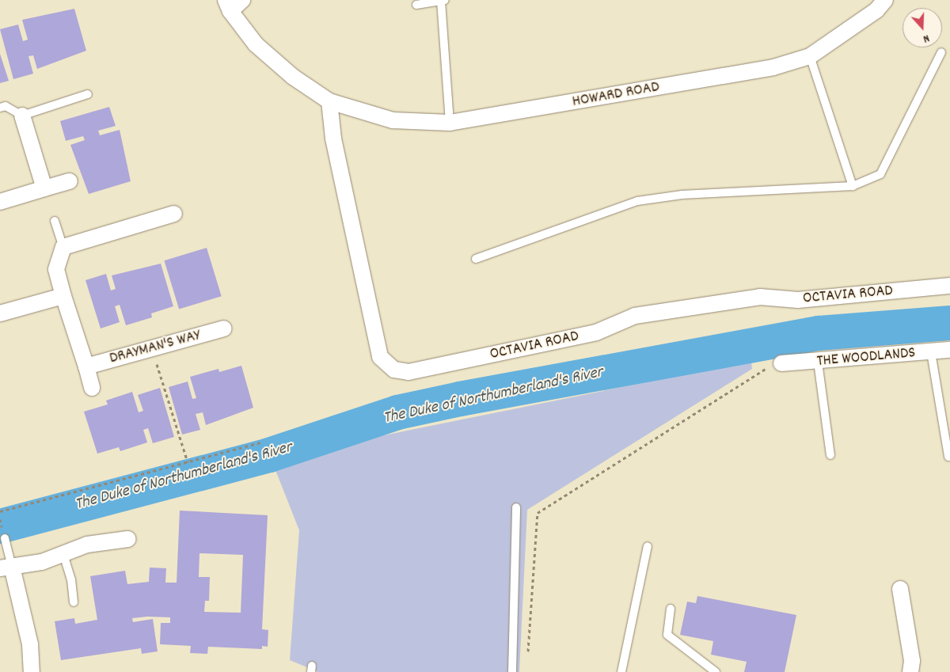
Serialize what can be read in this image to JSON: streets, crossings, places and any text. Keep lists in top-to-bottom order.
{
  "streets": {
    "street": [
      "HOWARD ROAD",
      "OCTAVIA ROAD",
      "DRAYMAN'S WAY",
      "THE WOODLANDS"
    ]
  },
  "crossings": [
    ["HOWARD ROAD", "OCTAVIA ROAD"]
  ],
  "water": ["The Duke of Northumberland's River"],
  "north": "bottom"
}
